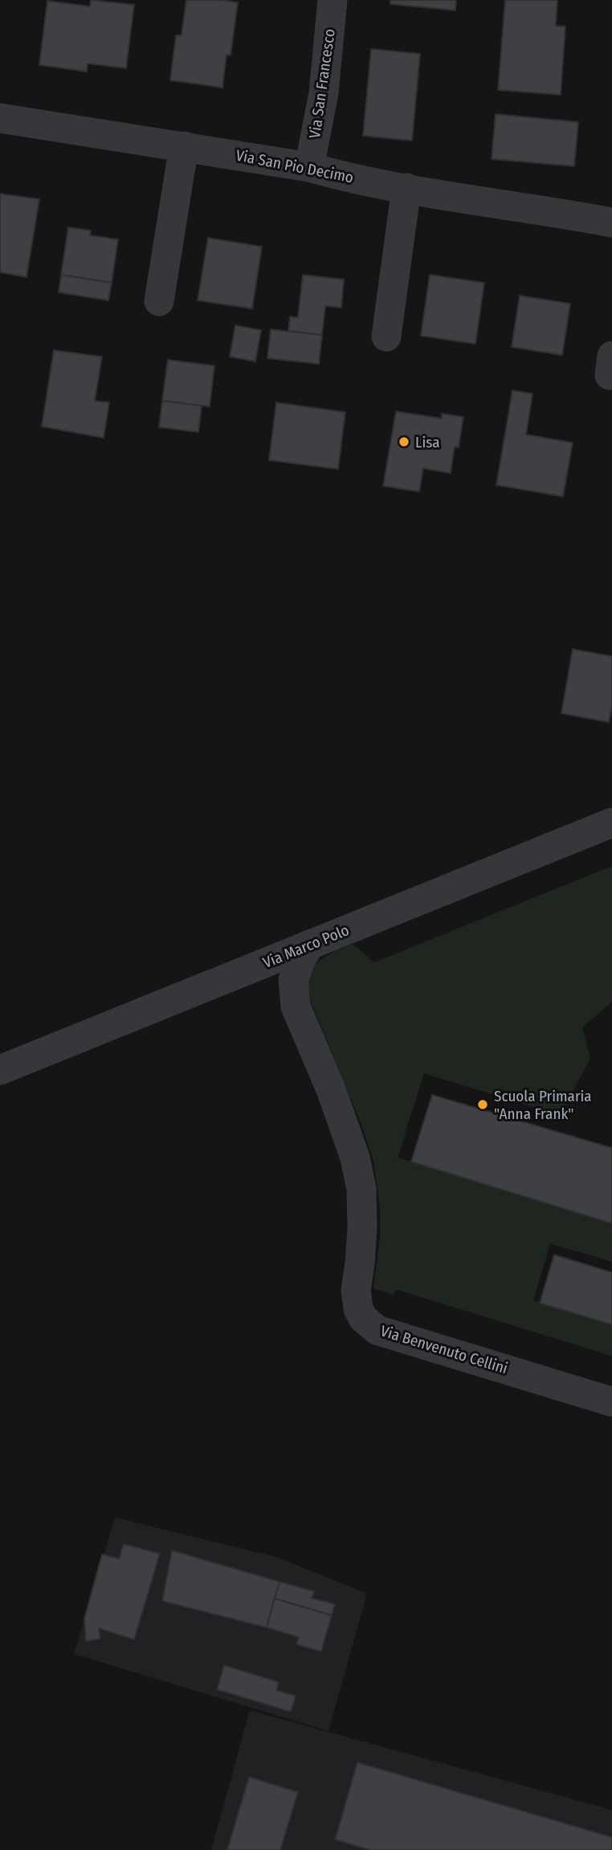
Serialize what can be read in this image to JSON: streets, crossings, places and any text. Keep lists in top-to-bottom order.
{
  "streets": {
    "street": [
      "Via San Francesco",
      "Via San Pio Decimo",
      "Via Marco Polo",
      "Via Benvenuto Cellini"
    ]
  },
  "crossings": [
    ["Via San Francesco", "Via San Pio Decimo"],
    ["Via Marco Polo", "Via Benvenuto Cellini"]
  ],
  "places": ["Lisa", "Scuola Primaria \"Anna Frank\""]
}
